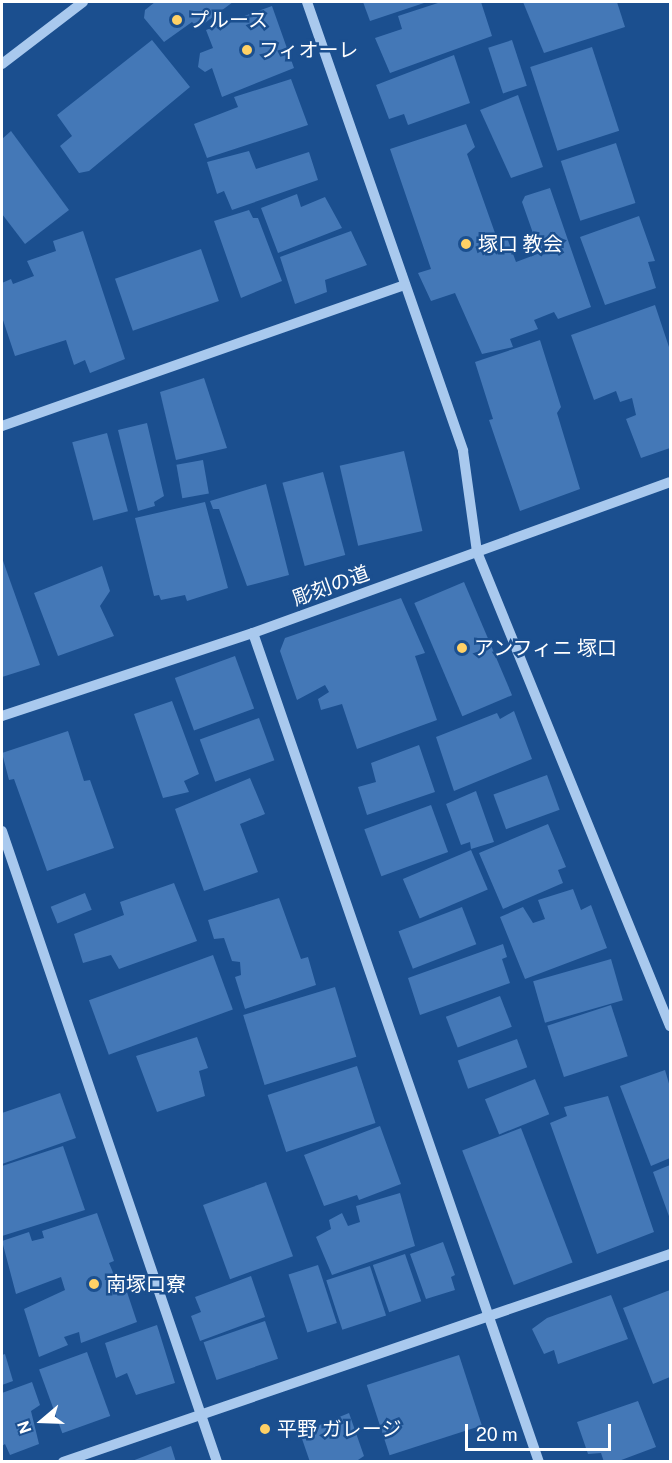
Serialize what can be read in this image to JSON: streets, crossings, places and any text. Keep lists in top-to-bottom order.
{
  "streets": {
    "street": ["彫刻の道"]
  },
  "places": [
    "プルース",
    "フィオーレ",
    "塚口 教会",
    "アンフィニ 塚口",
    "南塚口寮",
    "平野 ガレージ"
  ],
  "scale_bar": "20 m",
  "north": "left"
}
